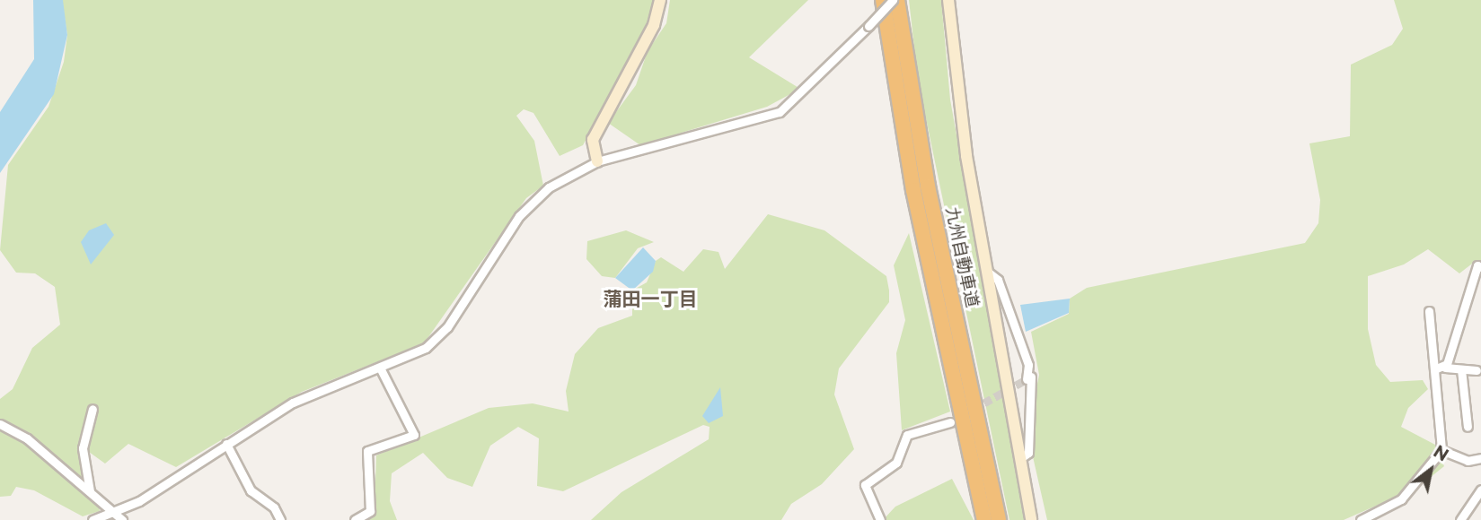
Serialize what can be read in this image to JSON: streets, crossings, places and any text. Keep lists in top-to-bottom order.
{
  "streets": {
    "highway": ["九州自動車道"]
  },
  "districts": ["蒲田一丁目"],
  "north": "top right"
}
